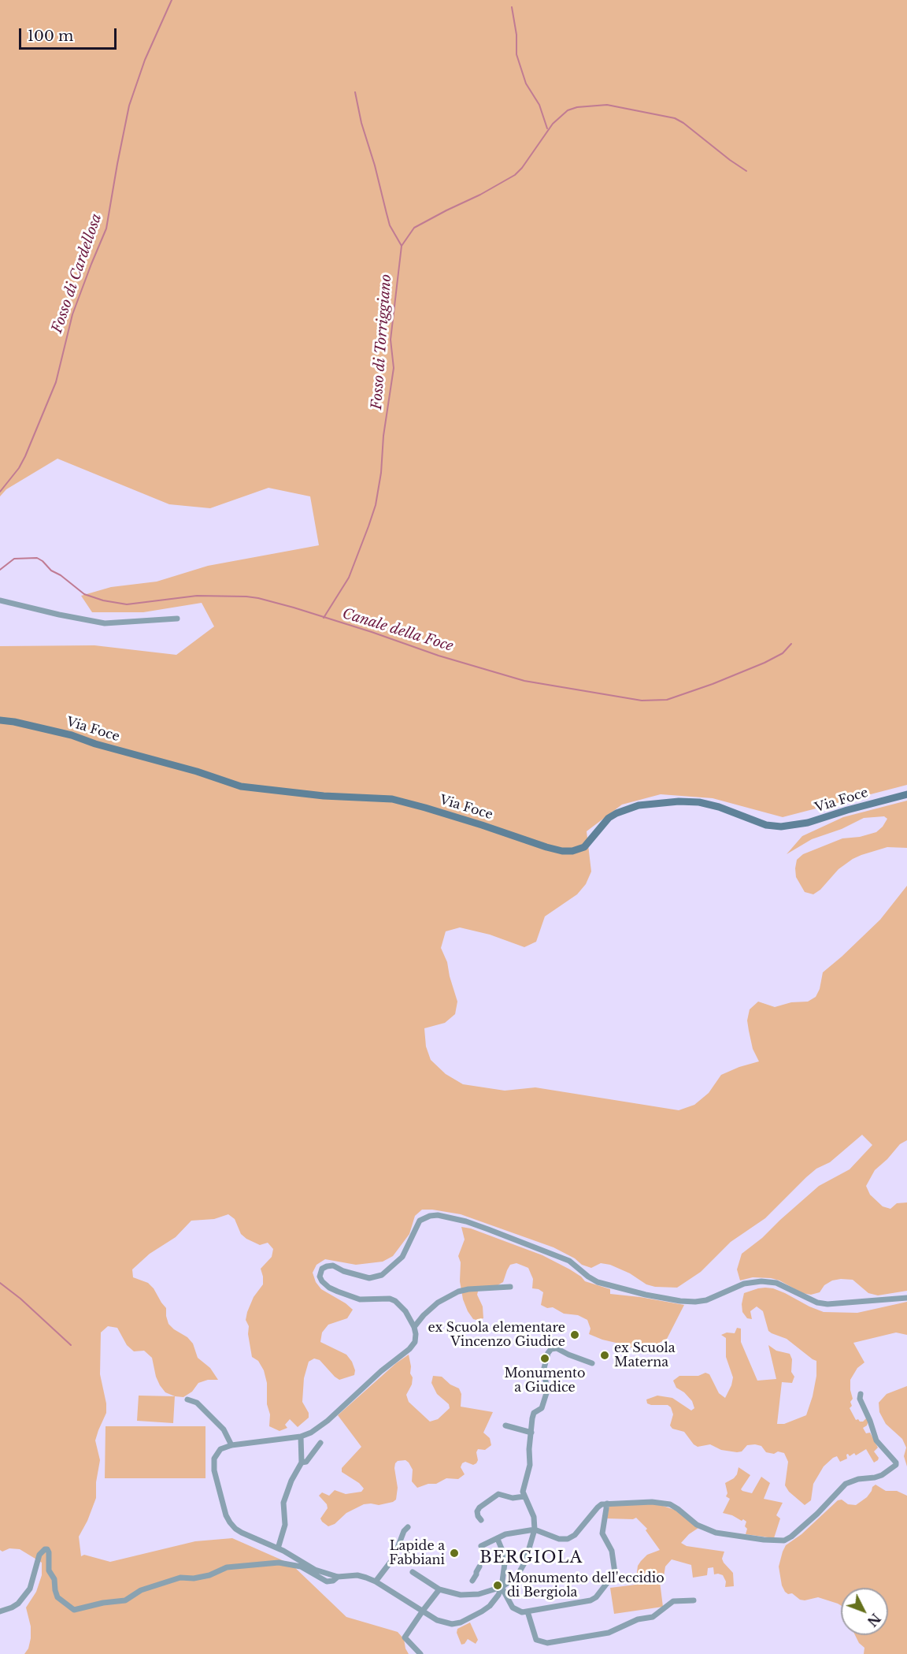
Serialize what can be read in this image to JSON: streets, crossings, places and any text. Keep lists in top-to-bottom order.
{
  "streets": {
    "main road": ["Via Foce"]
  },
  "districts": ["BERGIOLA"],
  "water": ["Fosso di Cardellosa", "Fosso di Torriggiano", "Canale della Foce"],
  "places": [
    "ex Scuola elementare Vincenzo Giudice",
    "ex Scuola Materna",
    "Monumento a Giudice",
    "Lapide a Fabbiani",
    "Monumento dell'eccidio di Bergiola"
  ],
  "scale_bar": "100 m",
  "north": "bottom right"
}
